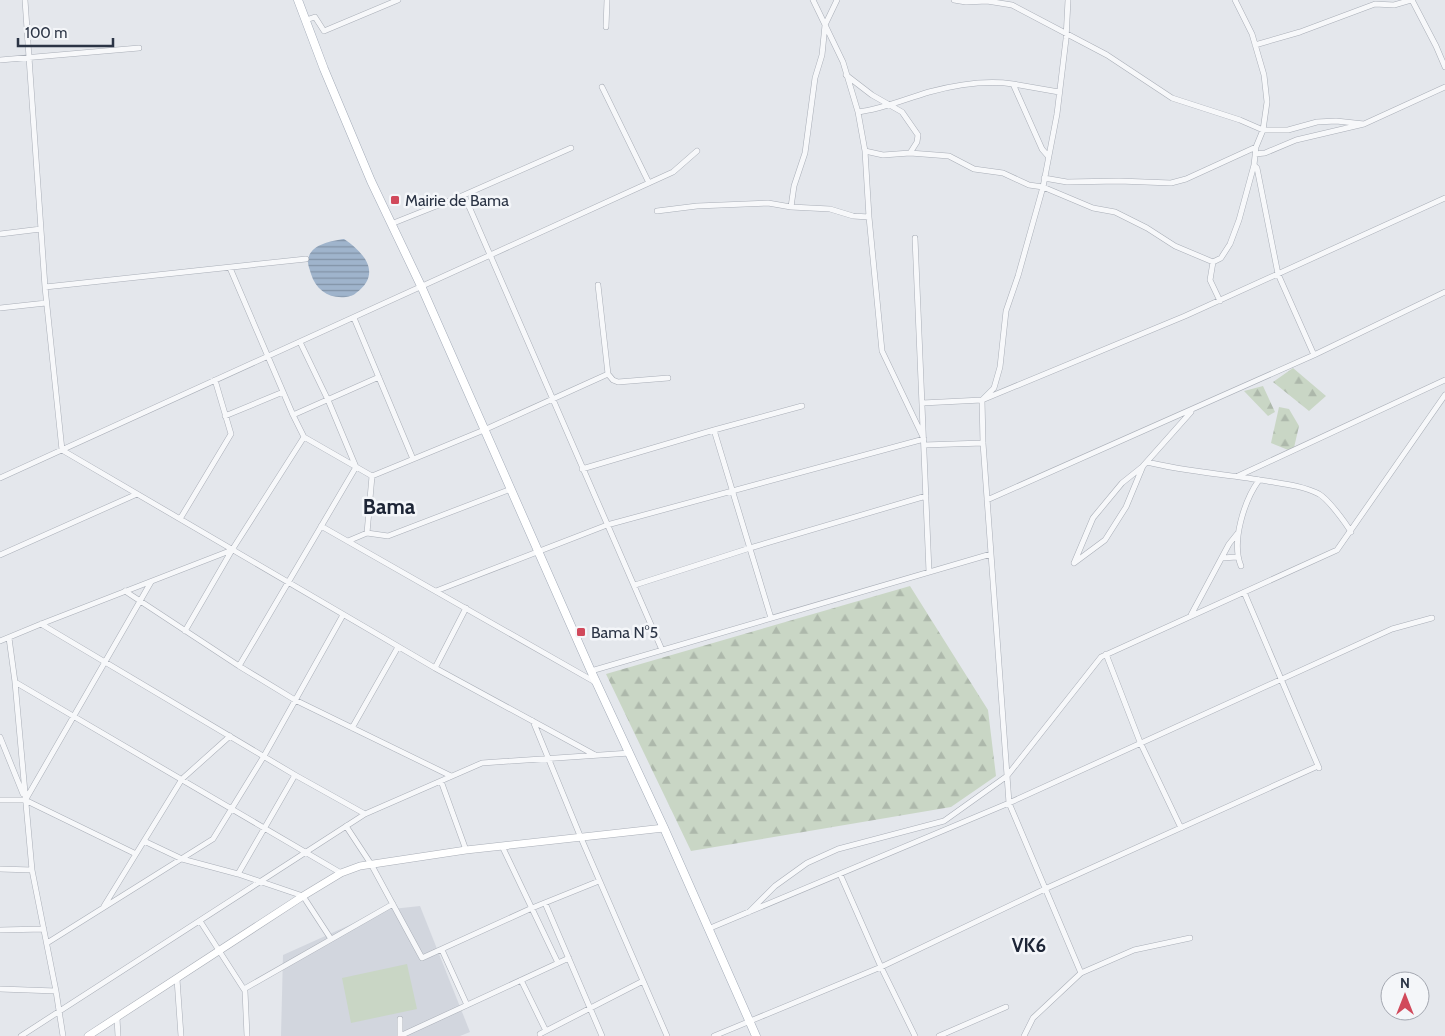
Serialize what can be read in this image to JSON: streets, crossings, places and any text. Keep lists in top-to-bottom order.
{
  "districts": ["Bama", "VK6"],
  "places": {
    "transit": ["Mairie de Bama", "Bama N°5"]
  },
  "scale_bar": "100 m",
  "north": "top"
}
